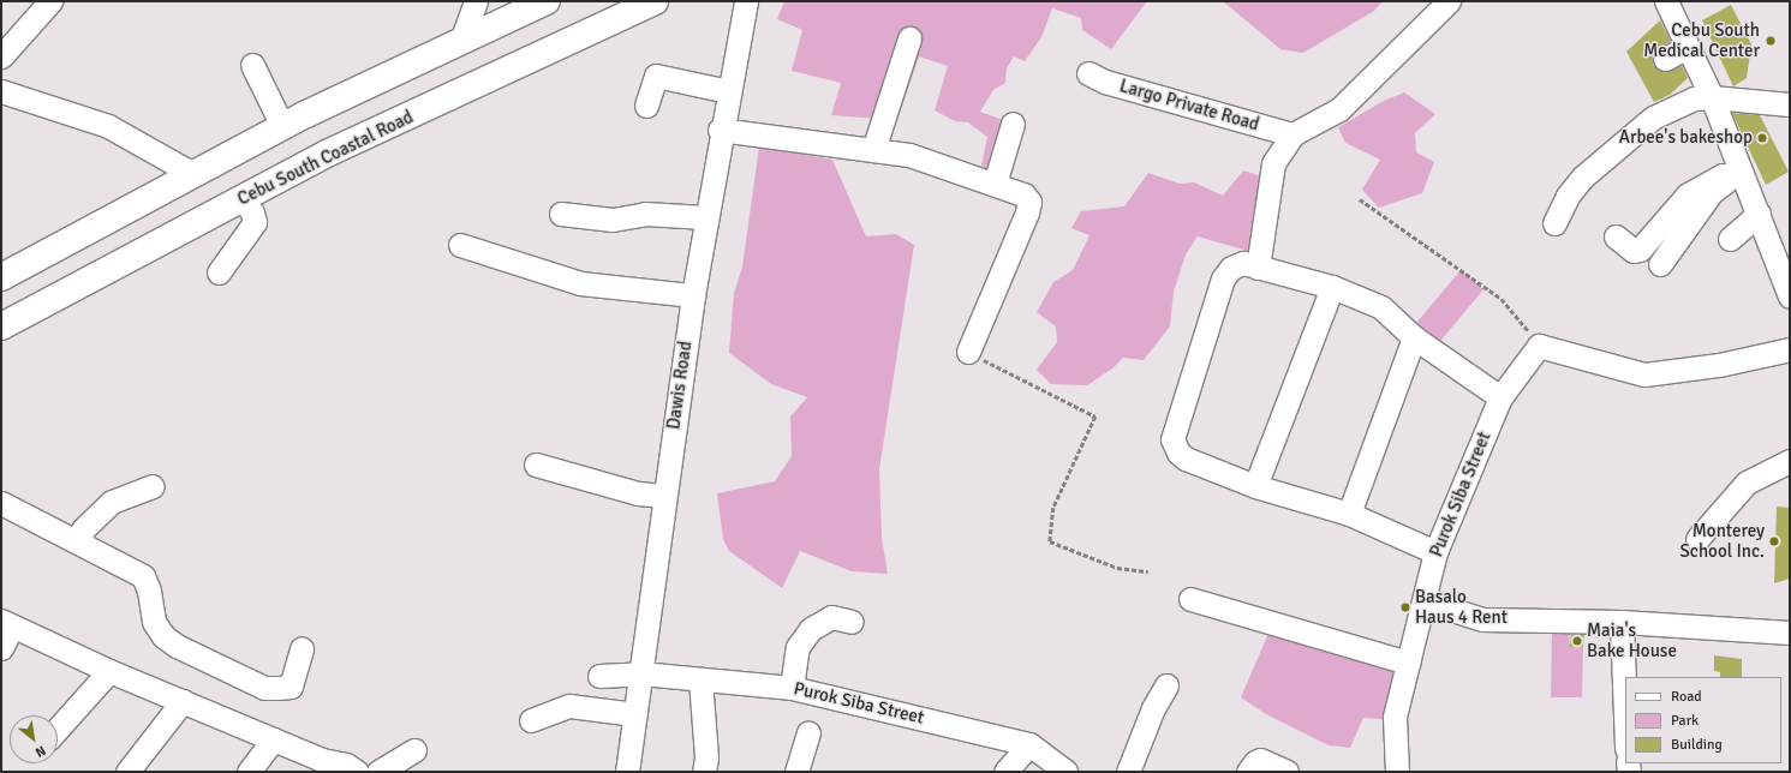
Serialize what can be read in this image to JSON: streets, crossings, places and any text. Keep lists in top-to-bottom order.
{
  "streets": {
    "highway": ["Cebu South Coastal Road"],
    "street": ["Largo Private Road", "Dawis Road", "Purok Siba Street"]
  },
  "crossings": [
    ["Dawis Road", "Purok Siba Street"]
  ],
  "places": [
    "Cebu South Medical Center",
    "Arbee's bakeshop",
    "Monterey School Inc.",
    "Basalo Haus 4 Rent",
    "Maia's Bake House"
  ],
  "legend": ["Road", "Park", "Building"],
  "north": "bottom right"
}
